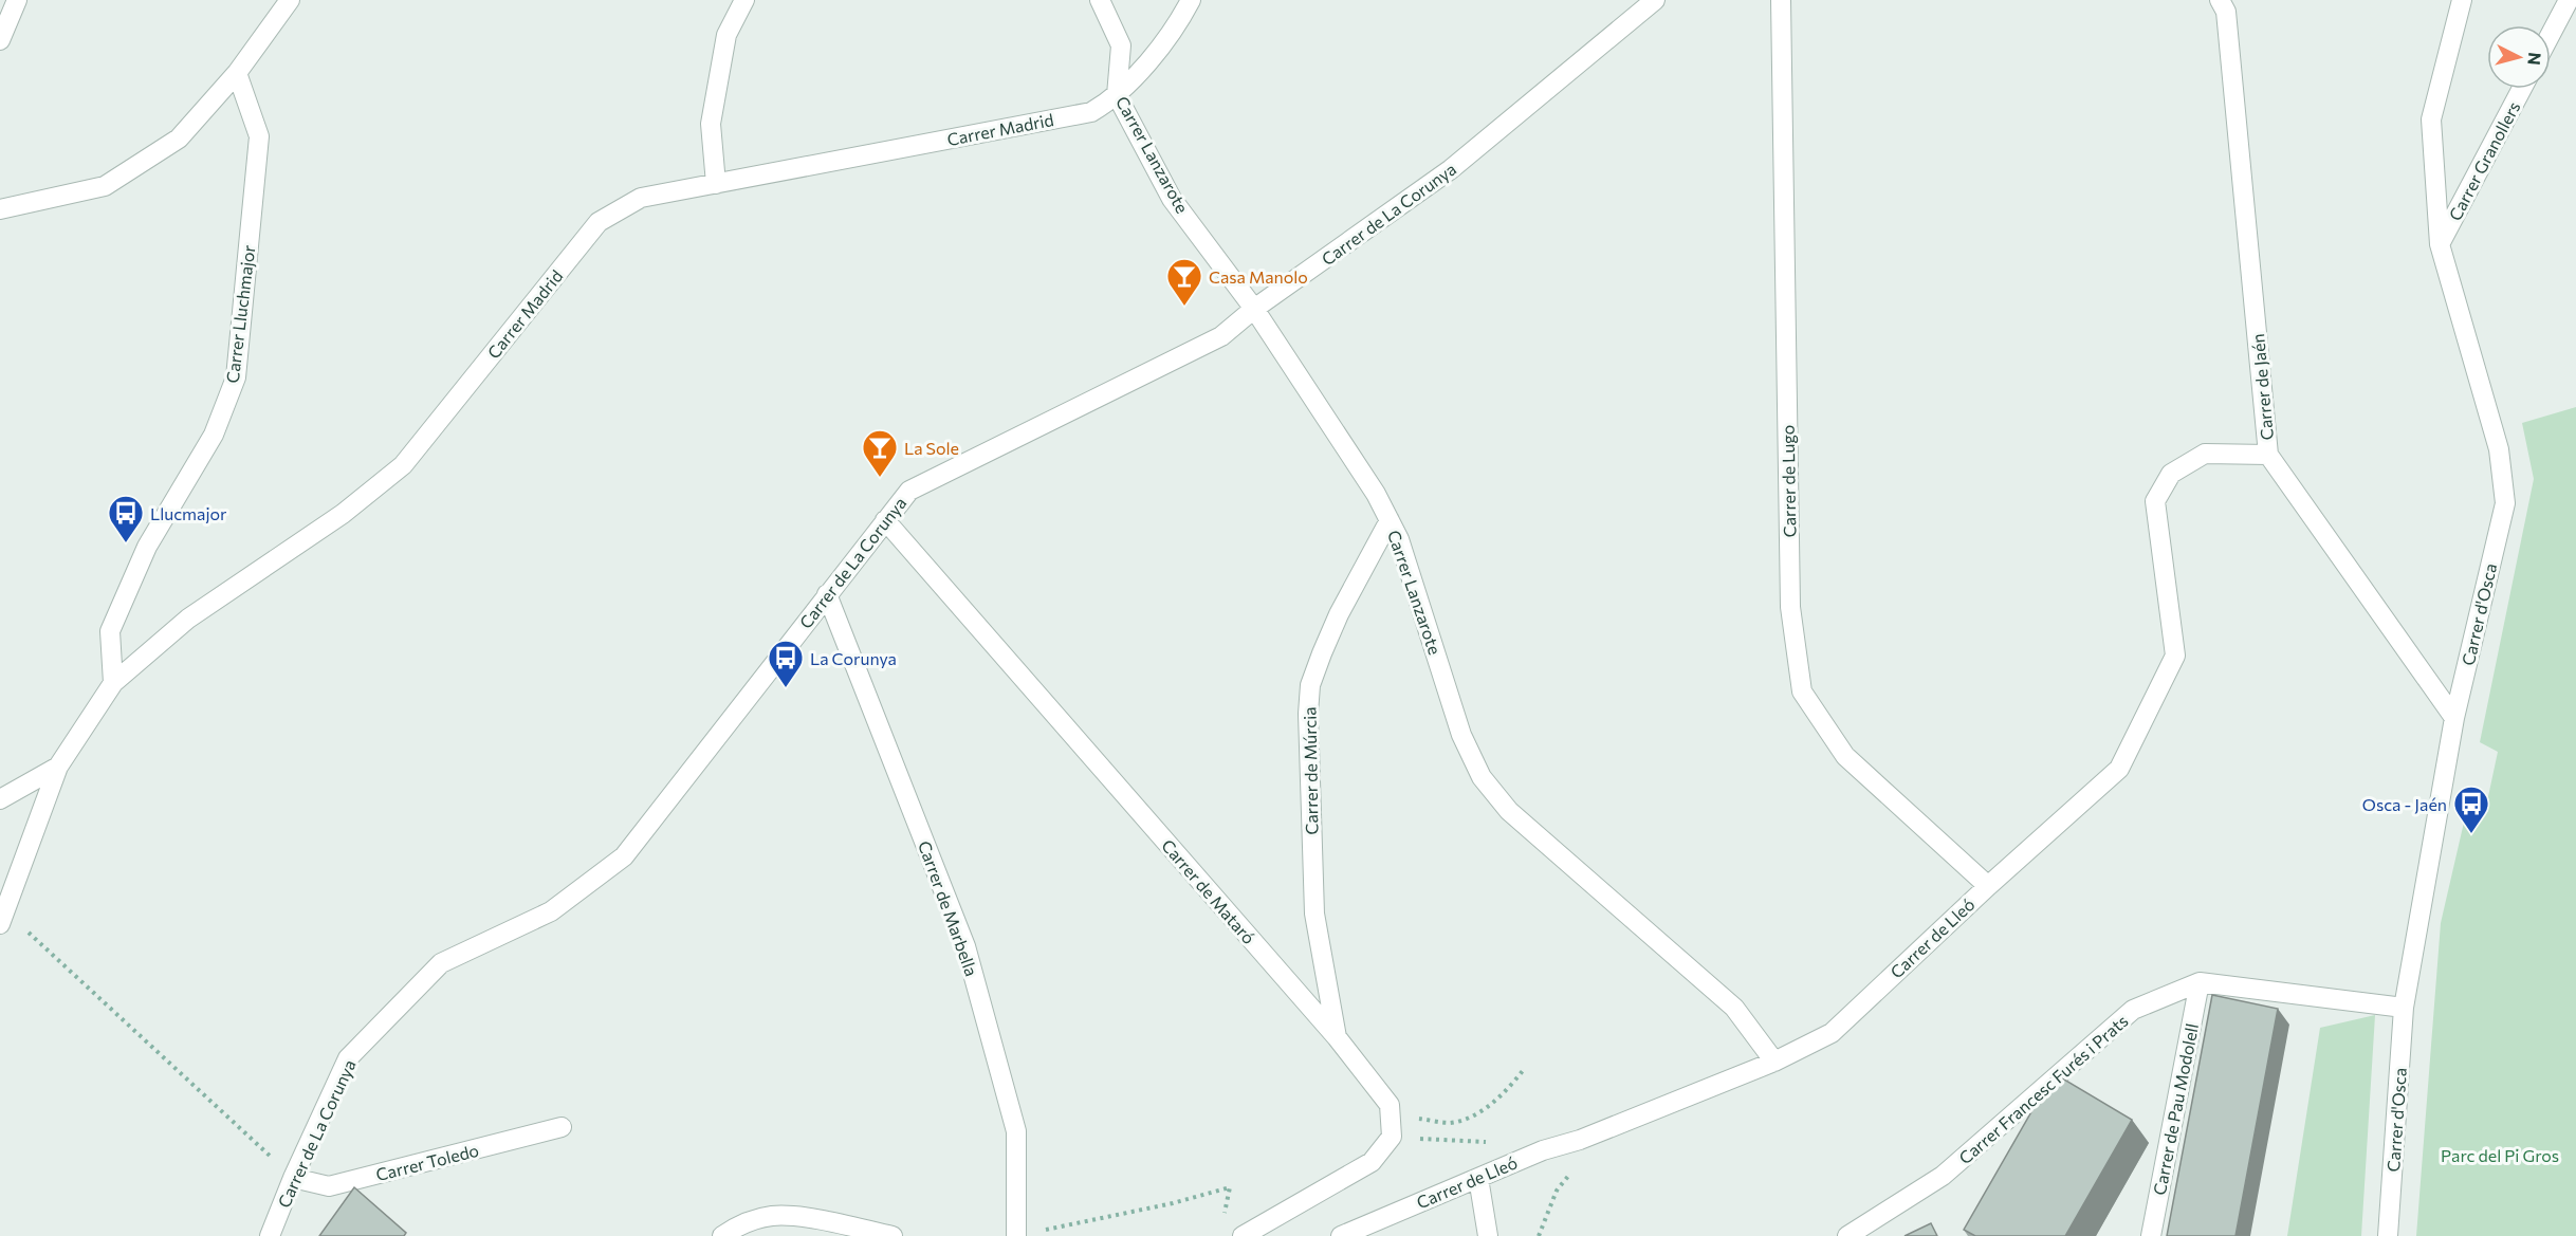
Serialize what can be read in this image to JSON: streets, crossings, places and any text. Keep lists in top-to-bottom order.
{
  "streets": {
    "street": [
      "Carrer Madrid",
      "Carrer Lanzarote",
      "Carrer Granollers",
      "Carrer de La Corunya",
      "Carrer Lluchmajor",
      "Carrer de Jaén",
      "Carrer de Lugo",
      "Carrer d'Osca",
      "Carrer de Múrcia",
      "Carrer de Mataró",
      "Carrer de Marbella",
      "Carrer de Lleó",
      "Carrer Francesc Furés i Prats",
      "Carrer de Pau Modolell",
      "Carrer Toledo"
    ]
  },
  "crossings": [
    ["Carrer Madrid", "Carrer Lanzarote"],
    ["Carrer Madrid", "Carrer Lluchmajor"],
    ["Carrer Lanzarote", "Carrer de La Corunya"],
    ["Carrer Lanzarote", "Carrer de Múrcia"],
    ["Carrer Lanzarote", "Carrer de Lleó"],
    ["Carrer Granollers", "Carrer d'Osca"],
    ["Carrer de La Corunya", "Carrer de Mataró"],
    ["Carrer de La Corunya", "Carrer de Marbella"],
    ["Carrer de La Corunya", "Carrer Toledo"],
    ["Carrer de Jaén", "Carrer d'Osca"],
    ["Carrer de Jaén", "Carrer de Lleó"],
    ["Carrer de Lugo", "Carrer de Lleó"],
    ["Carrer d'Osca", "Carrer Francesc Furés i Prats"],
    ["Carrer de Múrcia", "Carrer de Mataró"],
    ["Carrer Francesc Furés i Prats", "Carrer de Pau Modolell"]
  ],
  "parks": ["Parc del Pi Gros"],
  "places": {
    "bar": ["Casa Manolo", "La Sole"],
    "bus stop": ["Llucmajor", "La Corunya", "Osca - Jaén"]
  },
  "north": "right"
}
